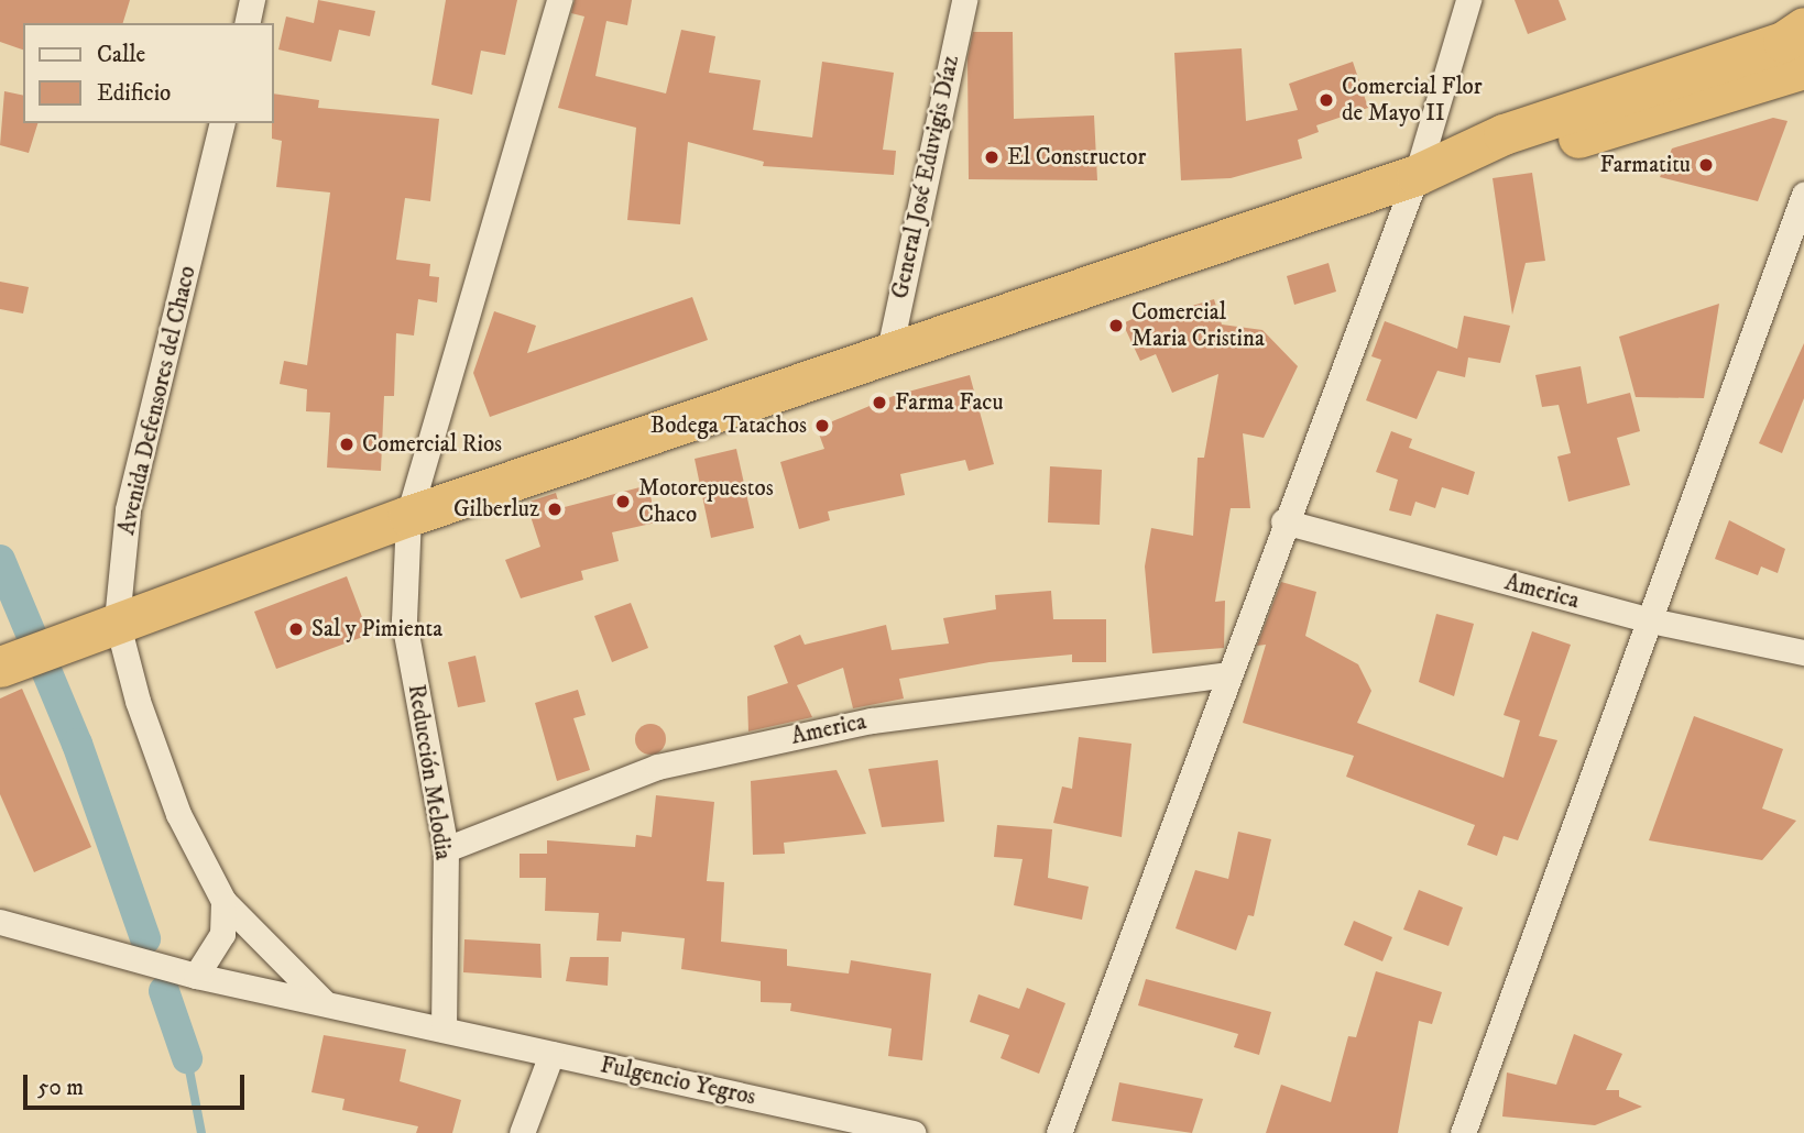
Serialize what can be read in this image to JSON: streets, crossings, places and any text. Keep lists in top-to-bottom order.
{
  "streets": {
    "street": [
      "General José Eduvigis Díaz",
      "Avenida Defensores del Chaco",
      "America",
      "Reducción Melodia",
      "Fulgencio Yegros"
    ]
  },
  "crossings": [
    ["Avenida Defensores del Chaco", "Fulgencio Yegros"],
    ["America", "Reducción Melodia"],
    ["Reducción Melodia", "Fulgencio Yegros"]
  ],
  "places": [
    "Comercial Flor de Mayo II",
    "El Constructor",
    "Farmatitu",
    "Comercial Maria Cristina",
    "Farma Facu",
    "Bodega Tatachos",
    "Comercial Rios",
    "Motorepuestos Chaco",
    "Gilberluz",
    "Sal y Pimienta"
  ],
  "legend": ["Calle", "Edificio"],
  "scale_bar": "50 m"
}
